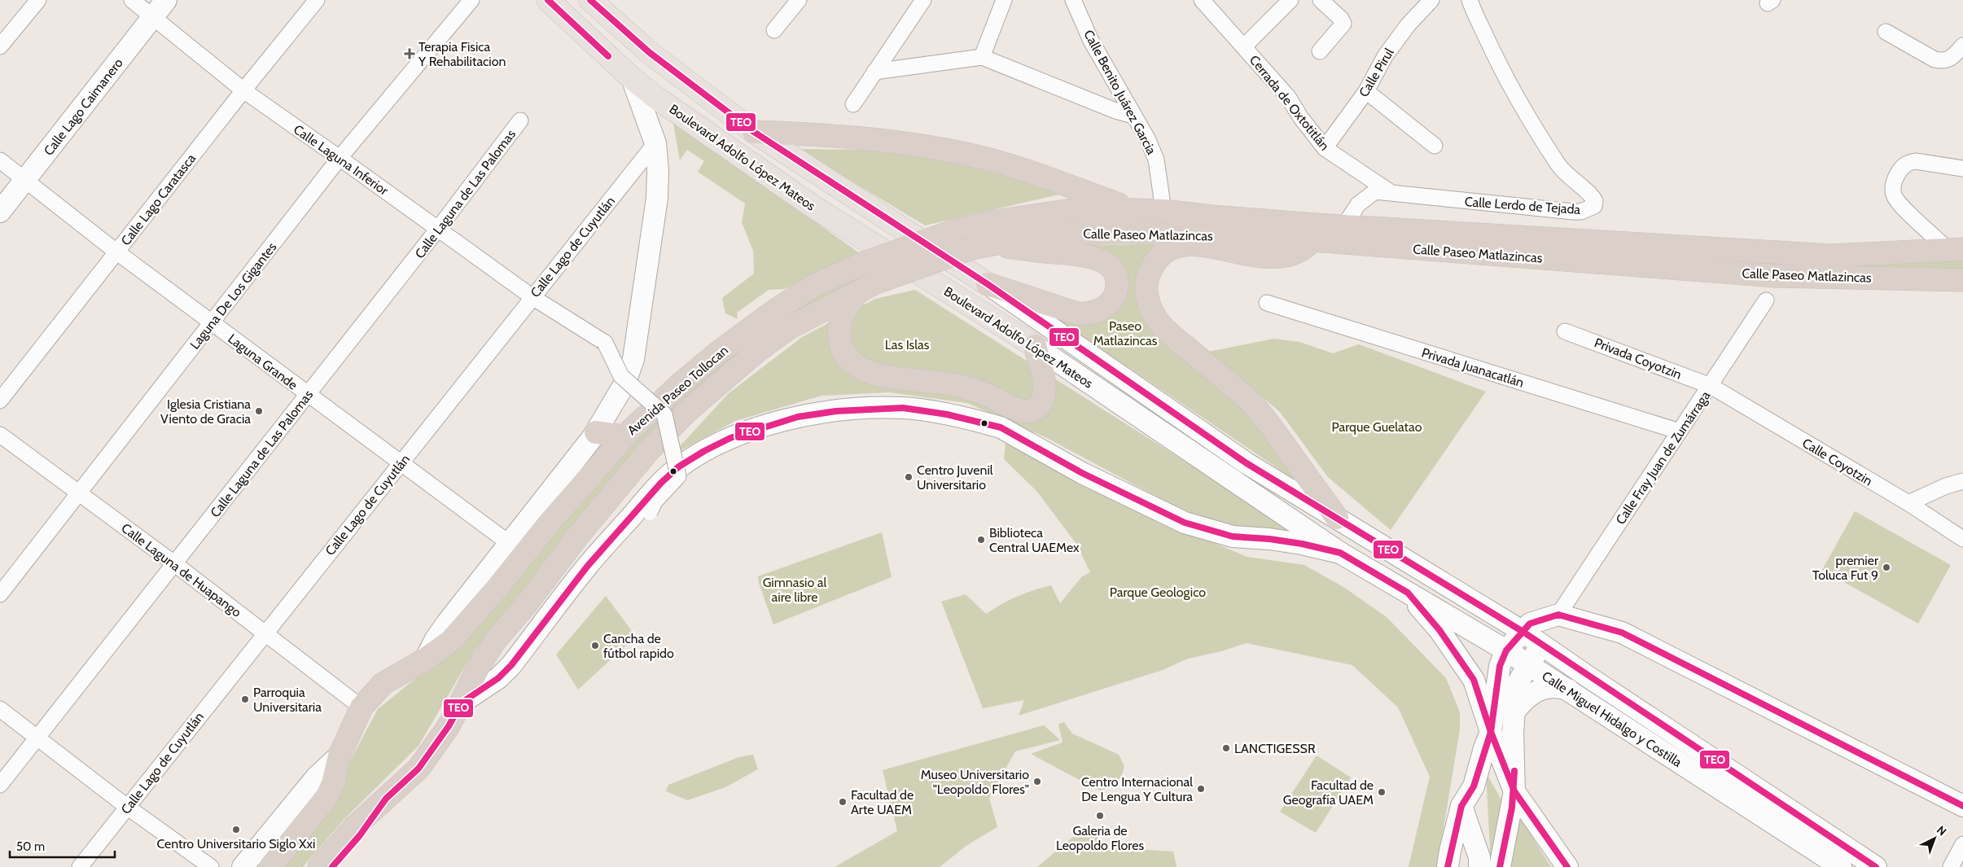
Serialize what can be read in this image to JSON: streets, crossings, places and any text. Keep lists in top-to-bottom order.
{
  "streets": {
    "highway": ["Calle Paseo Matlazincas", "Avenida Paseo Tollocan"],
    "main road": ["Calle Lago Caimanero", "Boulevard Adolfo López Mateos", "Calle Miguel Hidalgo y Costilla"],
    "street": [
      "Calle Pirul",
      "Calle Benito Juárez Garcia",
      "Cerrada de Oxtotitlán",
      "Calle Laguna Inferior",
      "Calle Laguna de Las Palomas",
      "Calle Lago Caratasca",
      "Calle Lerdo de Tejada",
      "Calle Lago de Cuyutlán",
      "Laguna De Los Gigantes",
      "Privada Coyotzin",
      "Laguna Grande",
      "Privada Juanacatlán",
      "Calle Fray Juan de Zumárraga",
      "Calle Coyotzin",
      "Calle Laguna de Huapango"
    ]
  },
  "crossings": [
    ["Calle Pirul", "Cerrada de Oxtotitlán"],
    ["Calle Benito Juárez Garcia", "Calle Paseo Matlazincas"],
    ["Cerrada de Oxtotitlán", "Calle Lerdo de Tejada"],
    ["Calle Lago Caimanero", "Calle Laguna Inferior"],
    ["Calle Lago Caimanero", "Laguna Grande"],
    ["Boulevard Adolfo López Mateos", "Calle Miguel Hidalgo y Costilla"],
    ["Calle Laguna Inferior", "Calle Laguna de Las Palomas"],
    ["Calle Laguna Inferior", "Calle Lago Caratasca"],
    ["Calle Laguna Inferior", "Calle Lago de Cuyutlán"],
    ["Calle Laguna Inferior", "Laguna De Los Gigantes"],
    ["Calle Laguna de Las Palomas", "Laguna Grande"],
    ["Calle Laguna de Las Palomas", "Calle Laguna de Huapango"],
    ["Calle Lago Caratasca", "Laguna Grande"],
    ["Calle Lerdo de Tejada", "Calle Paseo Matlazincas"],
    ["Calle Paseo Matlazincas", "Avenida Paseo Tollocan"],
    ["Calle Lago de Cuyutlán", "Laguna Grande"],
    ["Calle Lago de Cuyutlán", "Calle Laguna de Huapango"],
    ["Laguna De Los Gigantes", "Laguna Grande"],
    ["Laguna De Los Gigantes", "Calle Laguna de Huapango"],
    ["Privada Coyotzin", "Calle Fray Juan de Zumárraga"],
    ["Privada Coyotzin", "Calle Coyotzin"],
    ["Privada Juanacatlán", "Calle Fray Juan de Zumárraga"],
    ["Avenida Paseo Tollocan", "Calle Laguna de Huapango"],
    ["Calle Fray Juan de Zumárraga", "Calle Coyotzin"]
  ],
  "parks": [
    "Paseo Matlazincas",
    "Las Islas",
    "Parque Guelatao",
    "Gimnasio al aire libre",
    "Parque Geologico"
  ],
  "places": {
    "health": ["Terapia Fisica Y Rehabilitacion"],
    "other": [
      "Iglesia Cristiana Viento de Gracia",
      "Centro Juvenil Universitario",
      "Biblioteca Central UAEMex",
      "premier Toluca Fut 9",
      "Cancha de fútbol rapido",
      "Parroquia Universitaria",
      "LANCTIGESSR",
      "Museo Universitario \"Leopoldo Flores\"",
      "Centro Internacional De Lengua Y Cultura",
      "Facultad de Geografía UAEM",
      "Facultad de Arte UAEM",
      "Galeria de Leopoldo Flores",
      "Centro Universitario Siglo Xxi"
    ]
  },
  "lines": ["transit line TEO"],
  "scale_bar": "50 m",
  "north": "top right"
}
